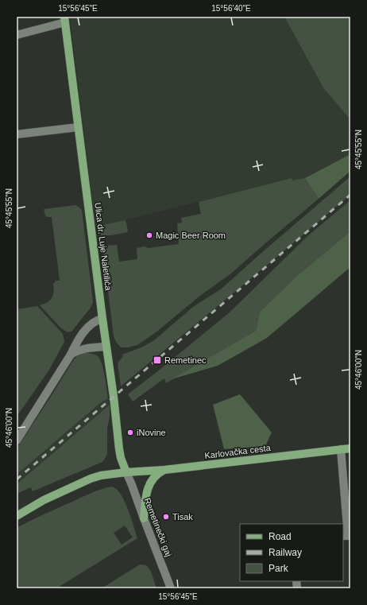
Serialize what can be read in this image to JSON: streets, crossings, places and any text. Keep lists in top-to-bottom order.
{
  "streets": {
    "main road": ["Ulica dr. Luje Naletilića", "Karlovačka cesta"],
    "street": ["Remetinečki gaj"]
  },
  "crossings": [
    ["Ulica dr. Luje Naletilića", "Karlovačka cesta"],
    ["Ulica dr. Luje Naletilića", "Remetinečki gaj"],
    ["Karlovačka cesta", "Remetinečki gaj"]
  ],
  "places": {
    "other": ["Magic Beer Room", "iNovine", "Tisak"],
    "transit": ["Remetinec"]
  },
  "legend": ["Road", "Railway", "Park"],
  "coordinates": [
    "15°56'45\"E",
    "15°56'40\"E",
    "45°45'55\"N",
    "45°46'00\"N"
  ]
}
